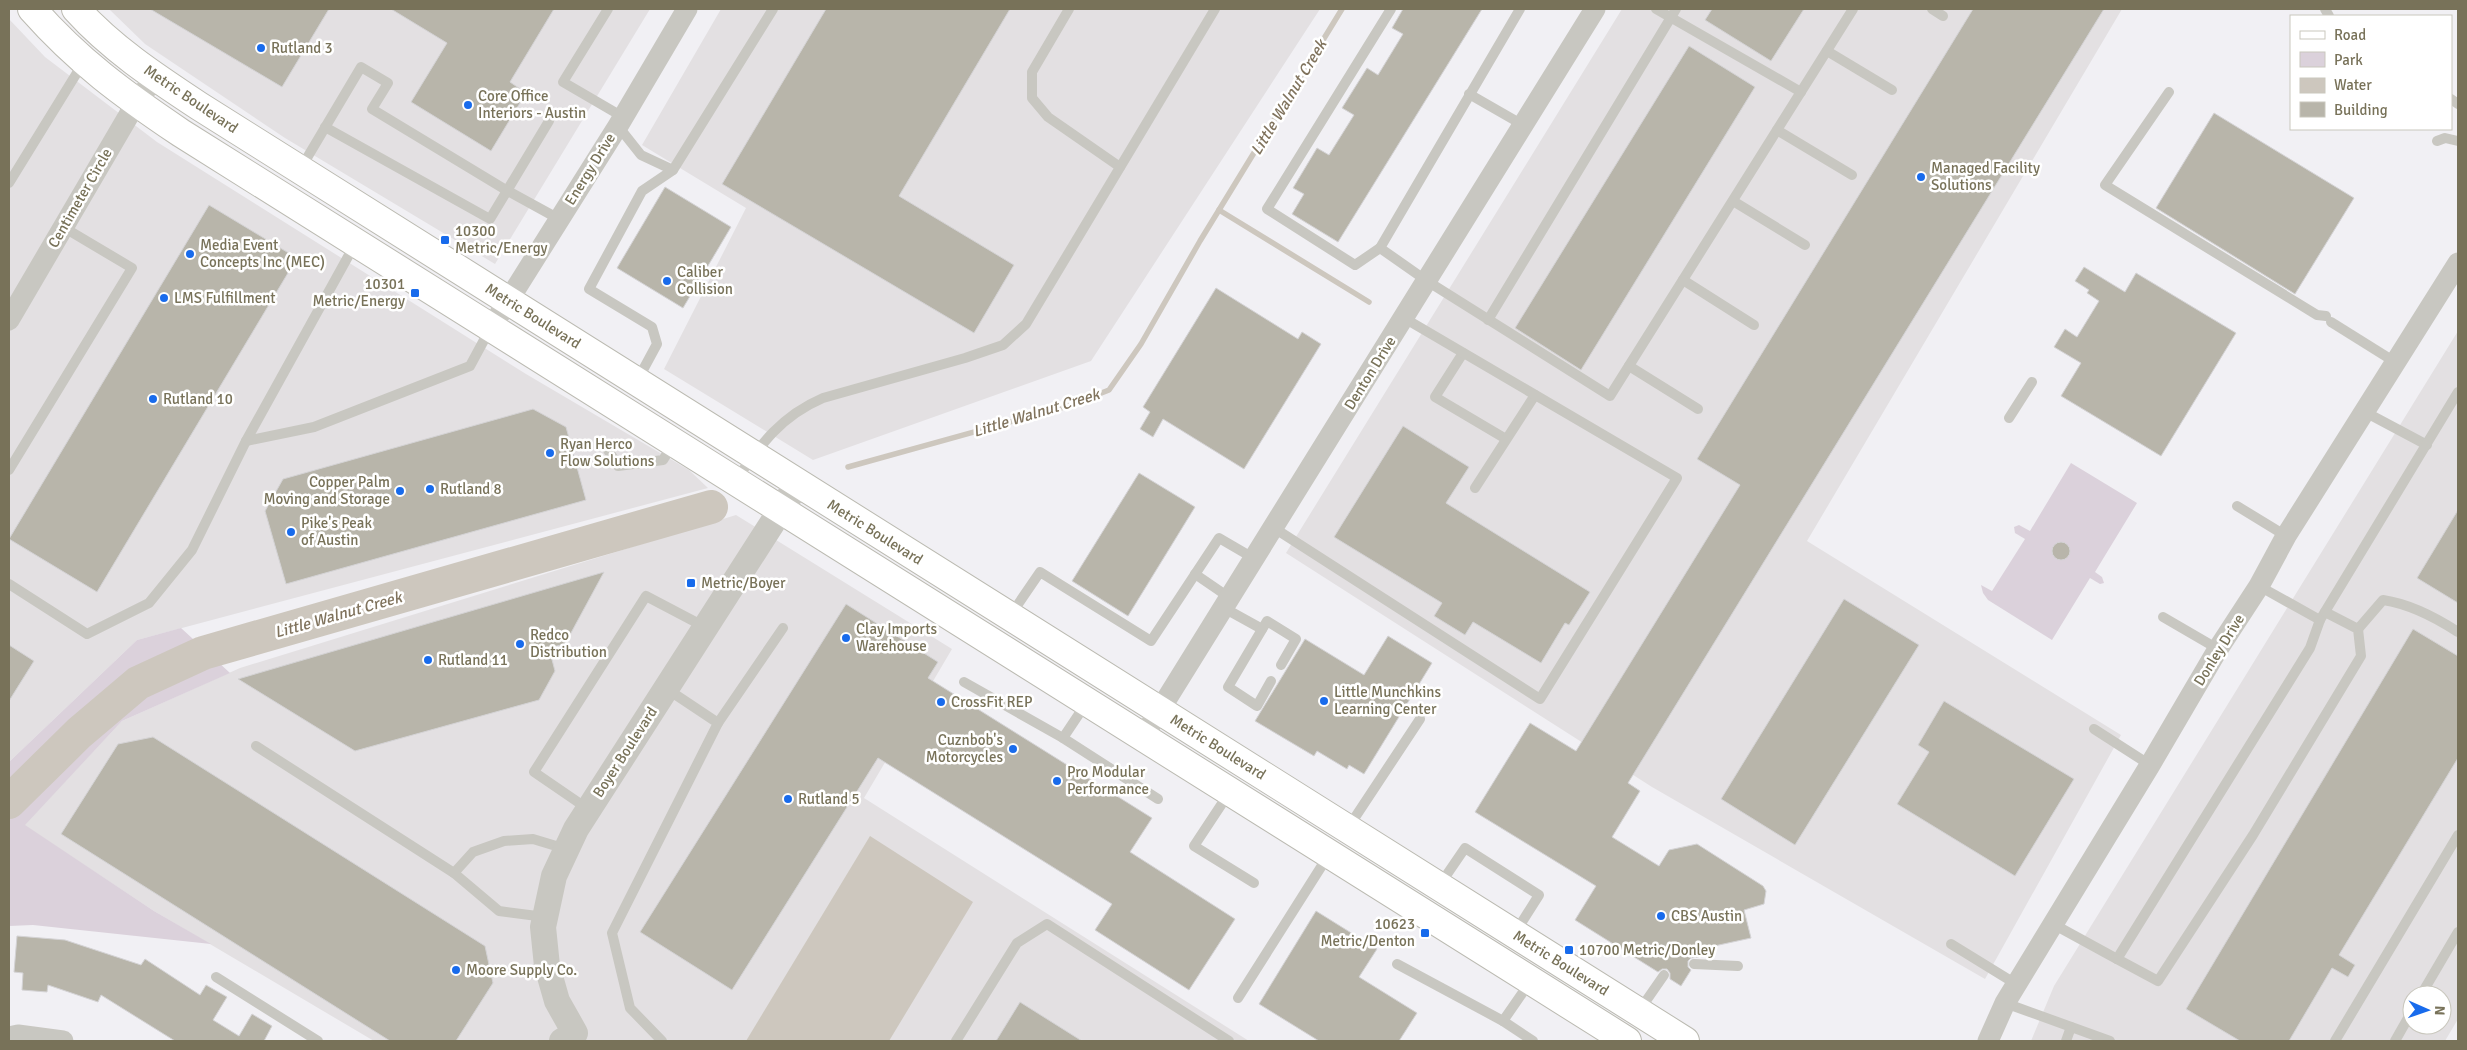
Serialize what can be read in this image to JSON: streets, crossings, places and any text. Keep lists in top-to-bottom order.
{
  "streets": {
    "main road": ["Metric Boulevard"],
    "street": [
      "Energy Drive",
      "Centimeter Circle",
      "Denton Drive",
      "Donley Drive",
      "Boyer Boulevard"
    ]
  },
  "crossings": [
    ["Metric Boulevard", "Energy Drive"],
    ["Metric Boulevard", "Centimeter Circle"],
    ["Metric Boulevard", "Denton Drive"],
    ["Metric Boulevard", "Boyer Boulevard"]
  ],
  "water": ["Little Walnut Creek"],
  "places": {
    "other": [
      "Rutland 3",
      "Core Office Interiors - Austin",
      "Managed Facility Solutions",
      "Media Event Concepts Inc (MEC)",
      "Caliber Collision",
      "LMS Fulfillment",
      "Rutland 10",
      "Ryan Herco Flow Solutions",
      "Rutland 8",
      "Copper Palm Moving and Storage",
      "Pike's Peak of Austin",
      "Clay Imports Warehouse",
      "Redco Distribution",
      "Rutland 11",
      "Little Munchkins Learning Center",
      "CrossFit REP",
      "Cuznbob's Motorcycles",
      "Pro Modular Performance",
      "Rutland 5",
      "CBS Austin",
      "Moore Supply Co."
    ],
    "transit": [
      "10300 Metric/Energy",
      "10301 Metric/Energy",
      "Metric/Boyer",
      "10623 Metric/Denton",
      "10700 Metric/Donley"
    ]
  },
  "legend": [
    "Road",
    "Park",
    "Water",
    "Building"
  ],
  "north": "right"
}
